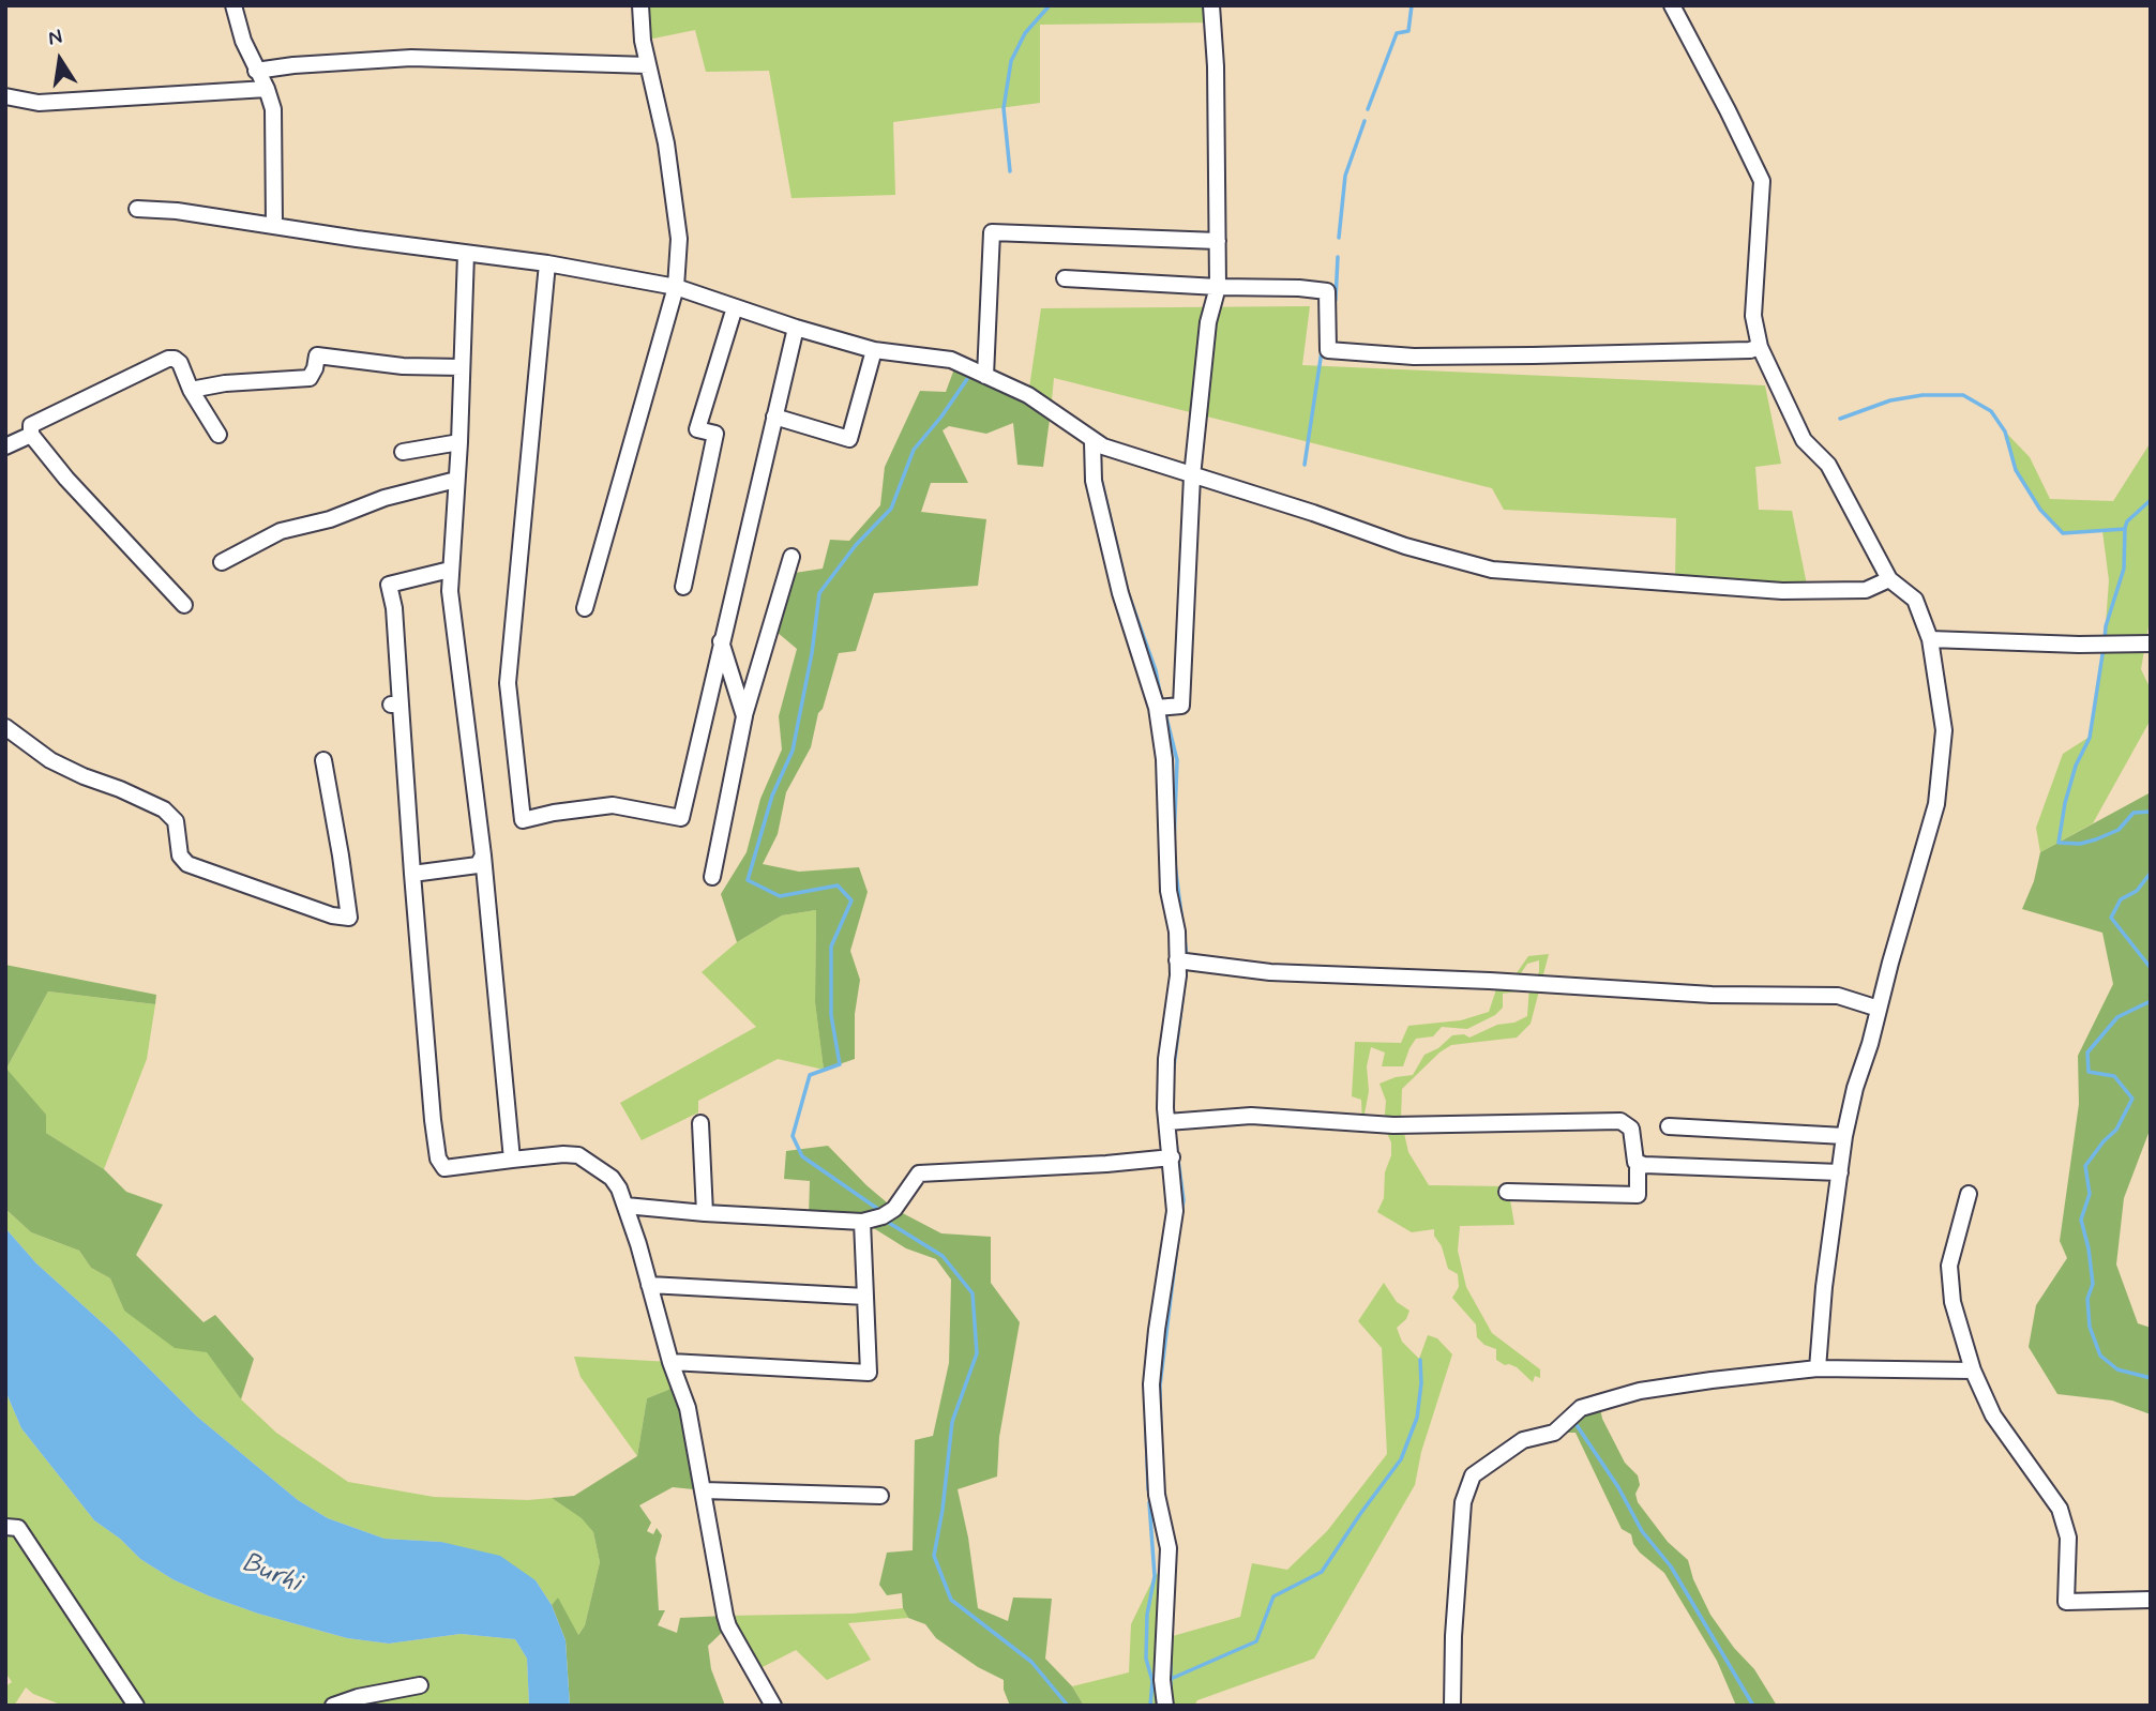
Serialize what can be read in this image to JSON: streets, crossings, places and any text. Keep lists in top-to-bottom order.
{
  "water": ["Burhi"],
  "north": "top"
}
